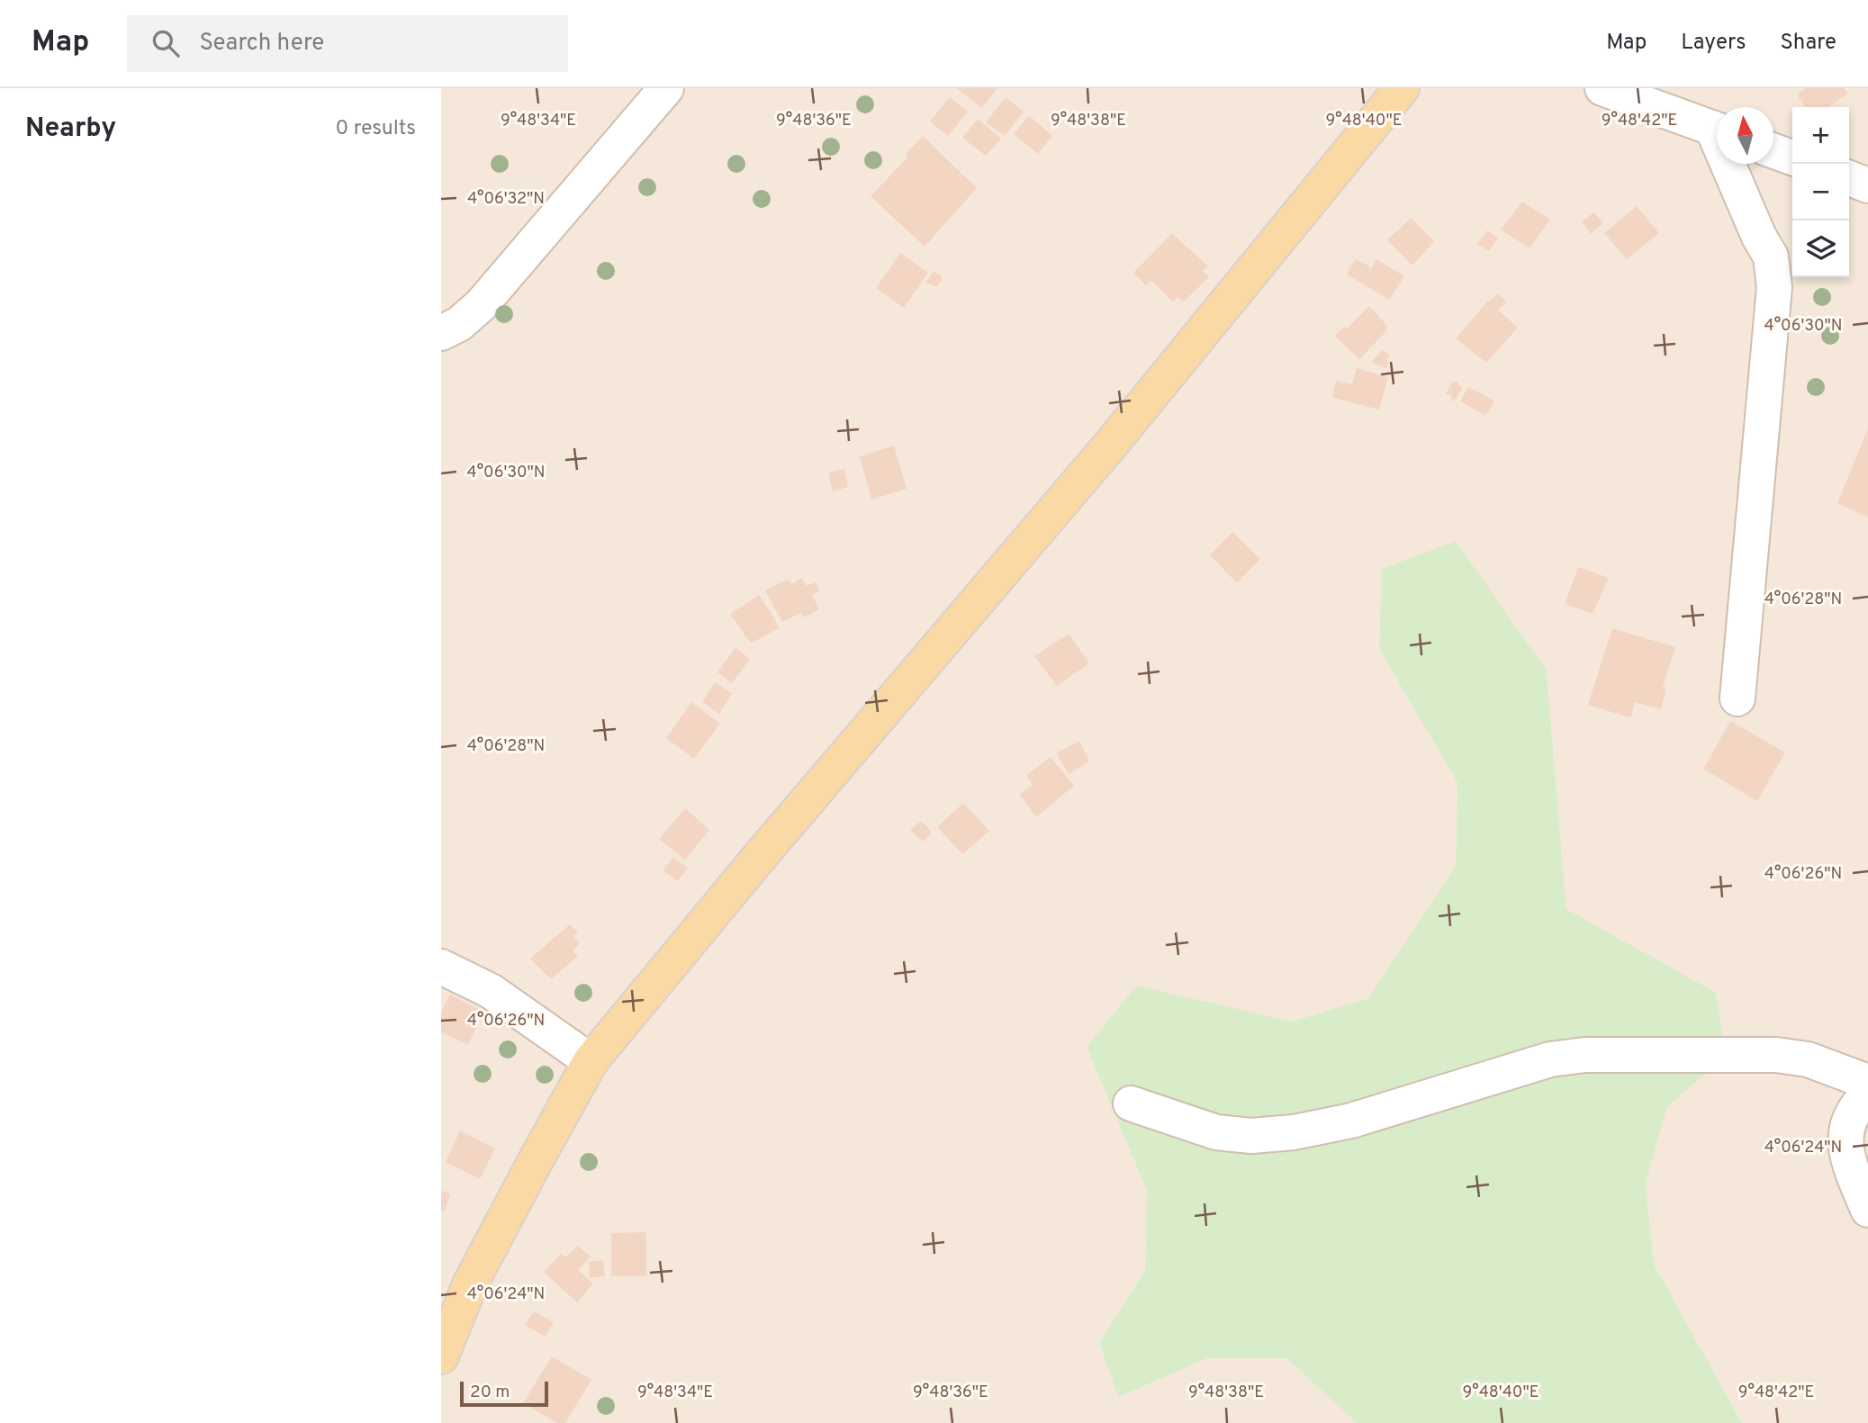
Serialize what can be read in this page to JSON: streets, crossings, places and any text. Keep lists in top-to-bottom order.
{
  "scale_bar": "20 m",
  "north": "top",
  "page": {
    "header": "Map",
    "search": "Search here",
    "nav": ["Map", "Layers", "Share"],
    "heading": ["Nearby", "0 results"],
    "map_buttons": ["+", "−"],
    "scale": "20 m"
  },
  "coordinates": [
    "9°48'34\"E",
    "9°48'36\"E",
    "9°48'38\"E",
    "9°48'40\"E",
    "9°48'42\"E",
    "4°06'32\"N",
    "4°06'30\"N",
    "4°06'28\"N",
    "4°06'26\"N",
    "4°06'24\"N"
  ]
}
